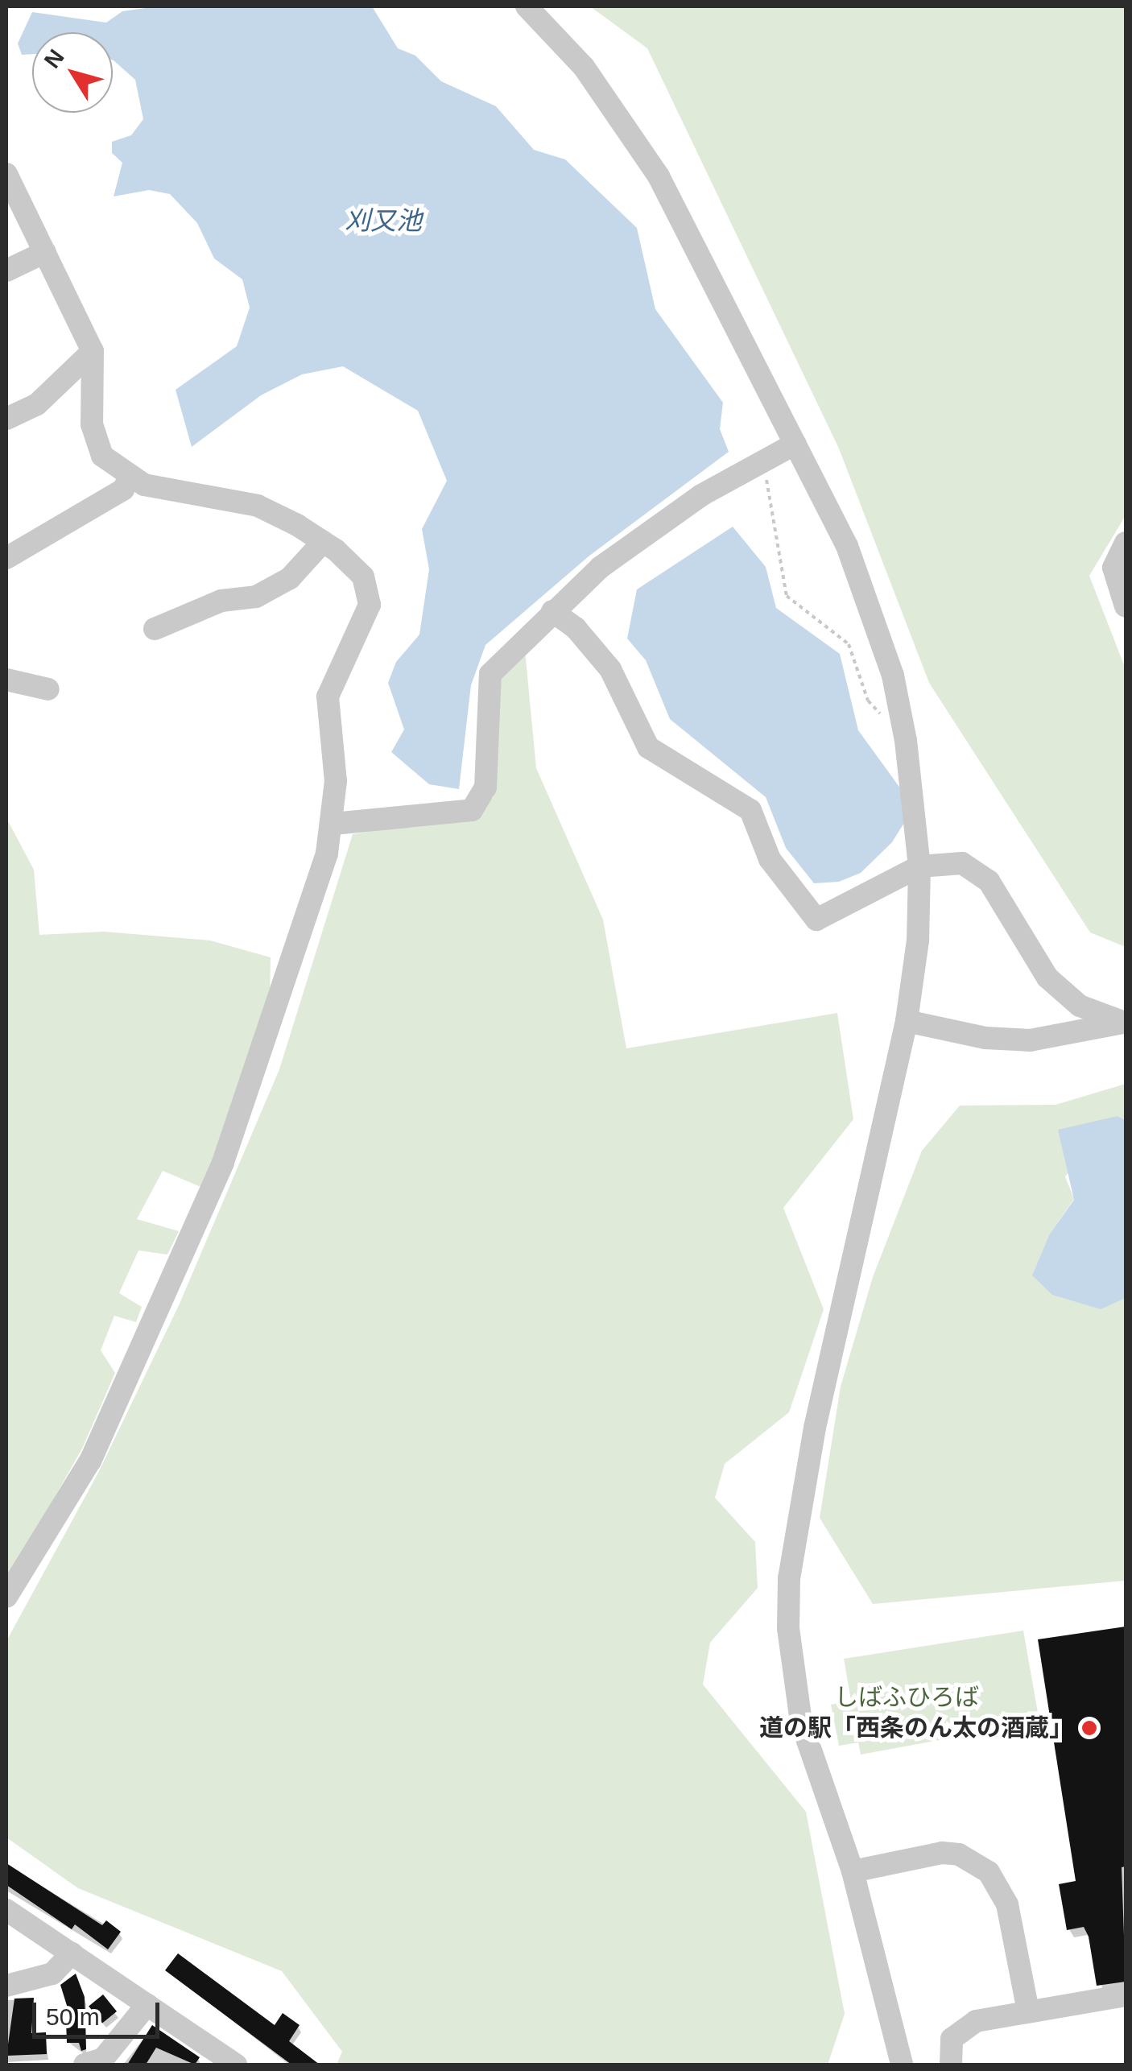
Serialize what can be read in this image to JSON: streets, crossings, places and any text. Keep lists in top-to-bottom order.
{
  "water": ["刈又池"],
  "parks": ["しばふひろば"],
  "places": ["道の駅「西条のん太の酒蔵」"],
  "scale_bar": "50 m",
  "north": "top left"
}
